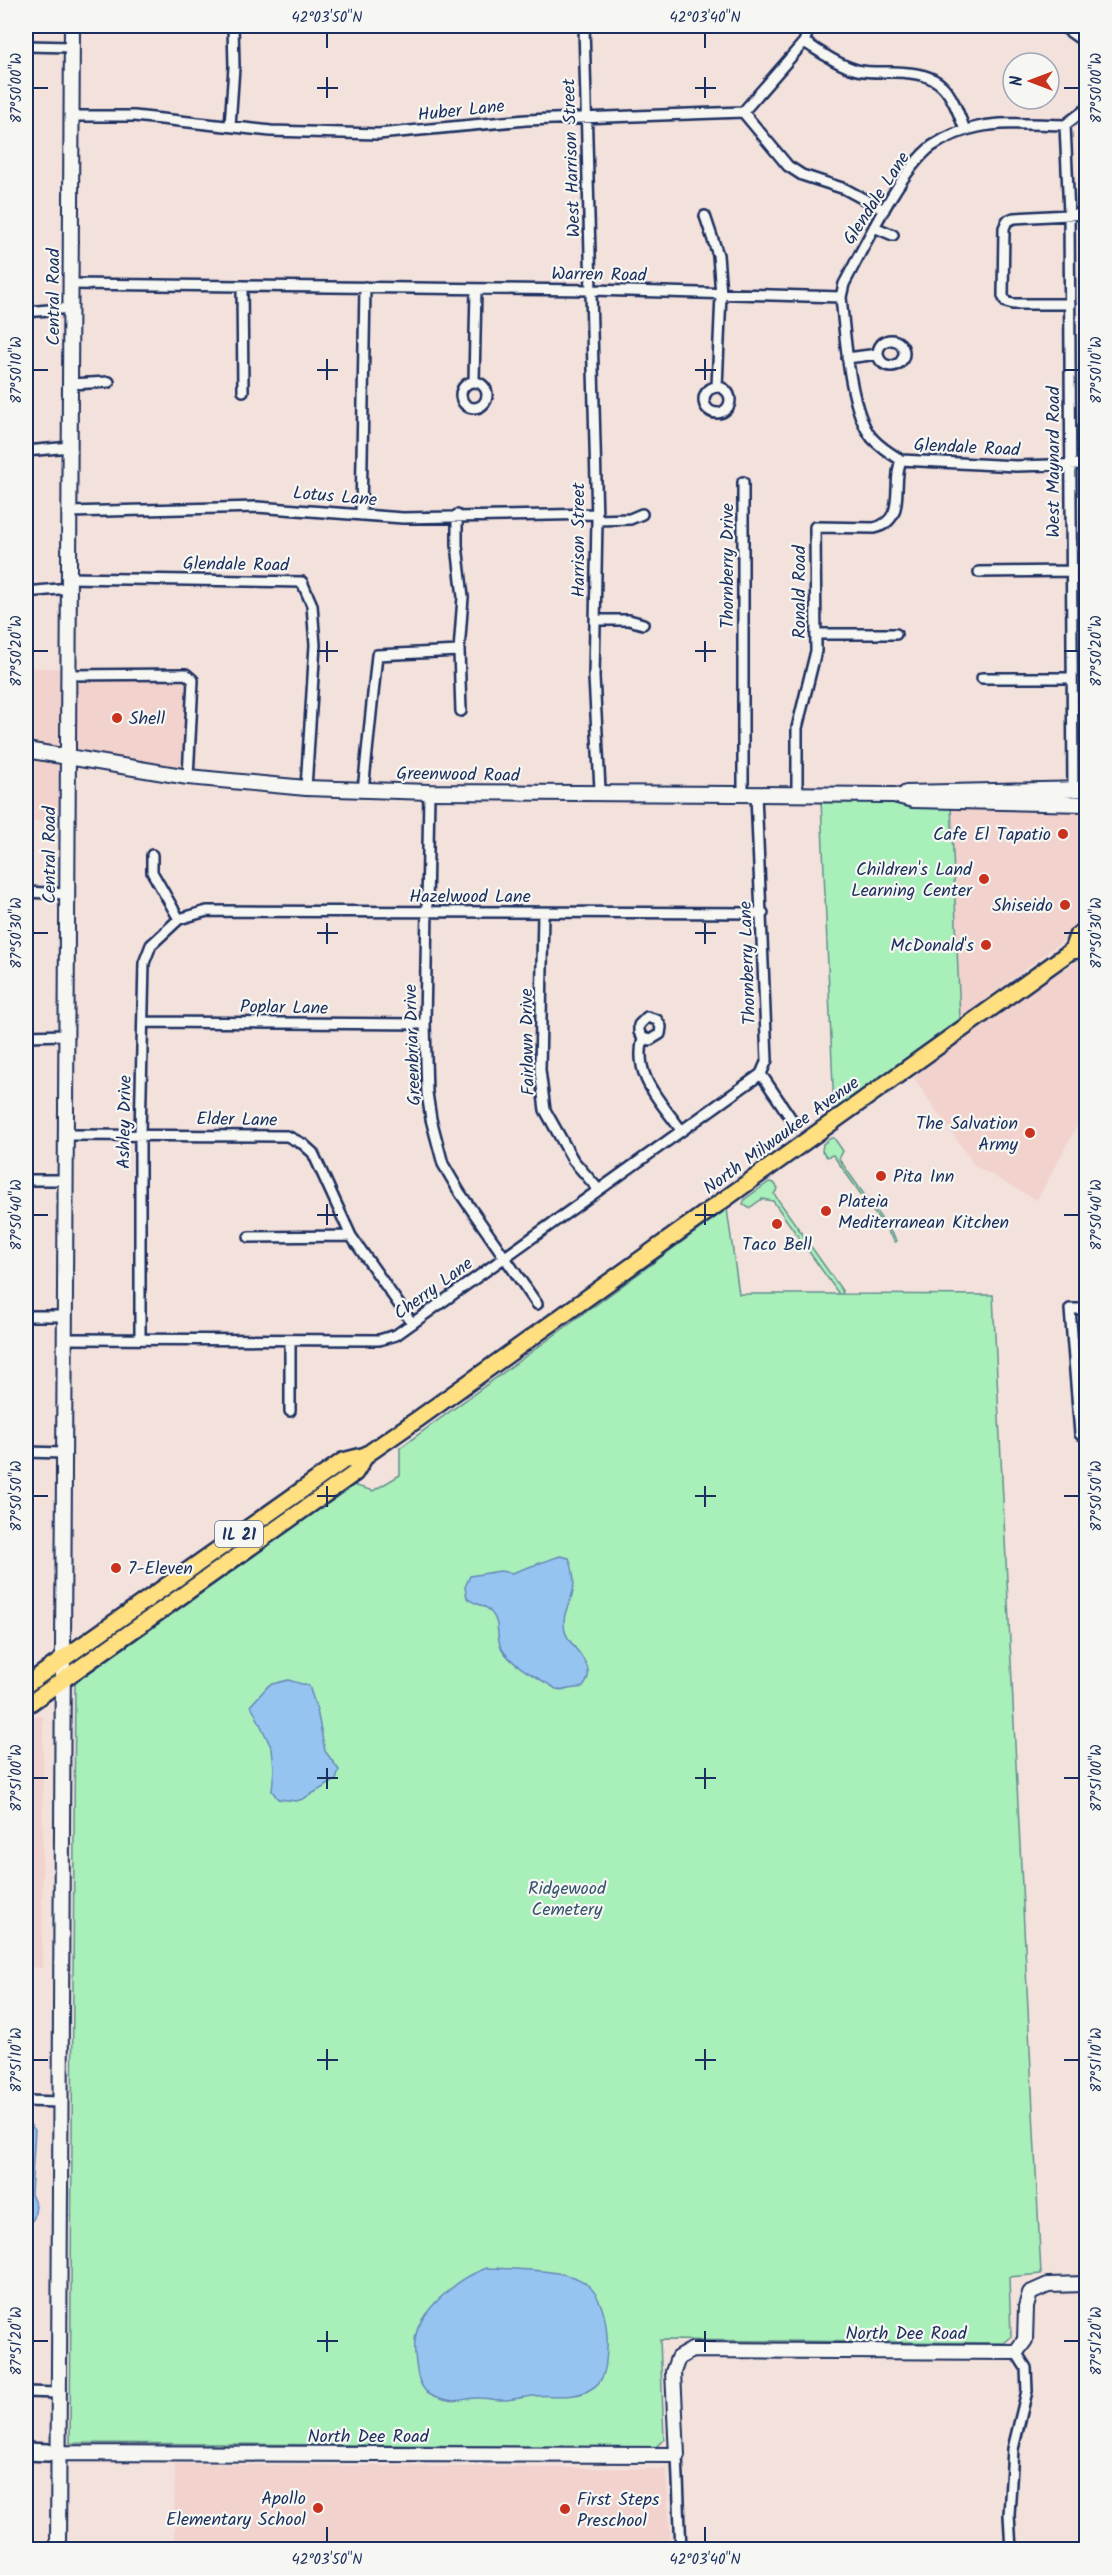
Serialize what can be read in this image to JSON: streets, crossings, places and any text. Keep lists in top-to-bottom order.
{
  "streets": {
    "main road": [
      "Central Road",
      "Greenwood Road",
      "North Milwaukee Avenue",
      "IL 21",
      "North Dee Road"
    ],
    "street": [
      "Huber Lane",
      "West Harrison Street",
      "Glendale Lane",
      "Warren Road",
      "Glendale Road",
      "West Maynard Road",
      "Lotus Lane",
      "Harrison Street",
      "Thornberry Drive",
      "Ronald Road",
      "Hazelwood Lane",
      "Thornberry Lane",
      "Poplar Lane",
      "Fairlawn Drive",
      "Greenbriar Drive",
      "Elder Lane",
      "Ashley Drive",
      "Cherry Lane"
    ]
  },
  "crossings": [
    ["Huber Lane", "West Harrison Street"],
    ["Huber Lane", "Central Road"],
    ["West Harrison Street", "Warren Road"],
    ["West Harrison Street", "Harrison Street"],
    ["Glendale Lane", "Warren Road"],
    ["Glendale Lane", "Glendale Road"],
    ["Glendale Lane", "West Maynard Road"],
    ["Warren Road", "Central Road"],
    ["Warren Road", "Glendale Road"],
    ["Warren Road", "Harrison Street"],
    ["Central Road", "Glendale Road"],
    ["Central Road", "Lotus Lane"],
    ["Central Road", "Greenwood Road"],
    ["Central Road", "Elder Lane"],
    ["Central Road", "Cherry Lane"],
    ["Central Road", "IL 21"],
    ["Central Road", "North Dee Road"],
    ["Glendale Road", "West Maynard Road"],
    ["Glendale Road", "Ronald Road"],
    ["Glendale Road", "Greenwood Road"],
    ["Lotus Lane", "Harrison Street"],
    ["Thornberry Drive", "Greenwood Road"],
    ["Thornberry Drive", "Thornberry Lane"],
    ["Ronald Road", "Greenwood Road"],
    ["Greenwood Road", "Thornberry Lane"],
    ["Greenwood Road", "Greenbriar Drive"],
    ["Hazelwood Lane", "Thornberry Lane"],
    ["Hazelwood Lane", "Fairlawn Drive"],
    ["Hazelwood Lane", "Greenbriar Drive"],
    ["Hazelwood Lane", "Ashley Drive"],
    ["Thornberry Lane", "Cherry Lane"],
    ["Poplar Lane", "Greenbriar Drive"],
    ["Poplar Lane", "Ashley Drive"],
    ["Fairlawn Drive", "Cherry Lane"],
    ["Greenbriar Drive", "Cherry Lane"],
    ["Elder Lane", "Ashley Drive"],
    ["Elder Lane", "Cherry Lane"],
    ["Ashley Drive", "Cherry Lane"],
    ["North Milwaukee Avenue", "IL 21"]
  ],
  "parks": ["Ridgewood Cemetery"],
  "places": [
    "Shell",
    "Cafe El Tapatio",
    "Children's Land Learning Center",
    "Shiseido",
    "McDonald's",
    "The Salvation Army",
    "Pita Inn",
    "Plateia Mediterranean Kitchen",
    "Taco Bell",
    "7-Eleven",
    "Apollo Elementary School",
    "First Steps Preschool"
  ],
  "north": "left",
  "coordinates": [
    "42°03'50\"N",
    "42°03'40\"N",
    "87°50'00\"W",
    "87°50'10\"W",
    "87°50'20\"W",
    "87°50'30\"W",
    "87°50'40\"W",
    "87°50'50\"W",
    "87°51'00\"W",
    "87°51'10\"W",
    "87°51'20\"W"
  ]
}
